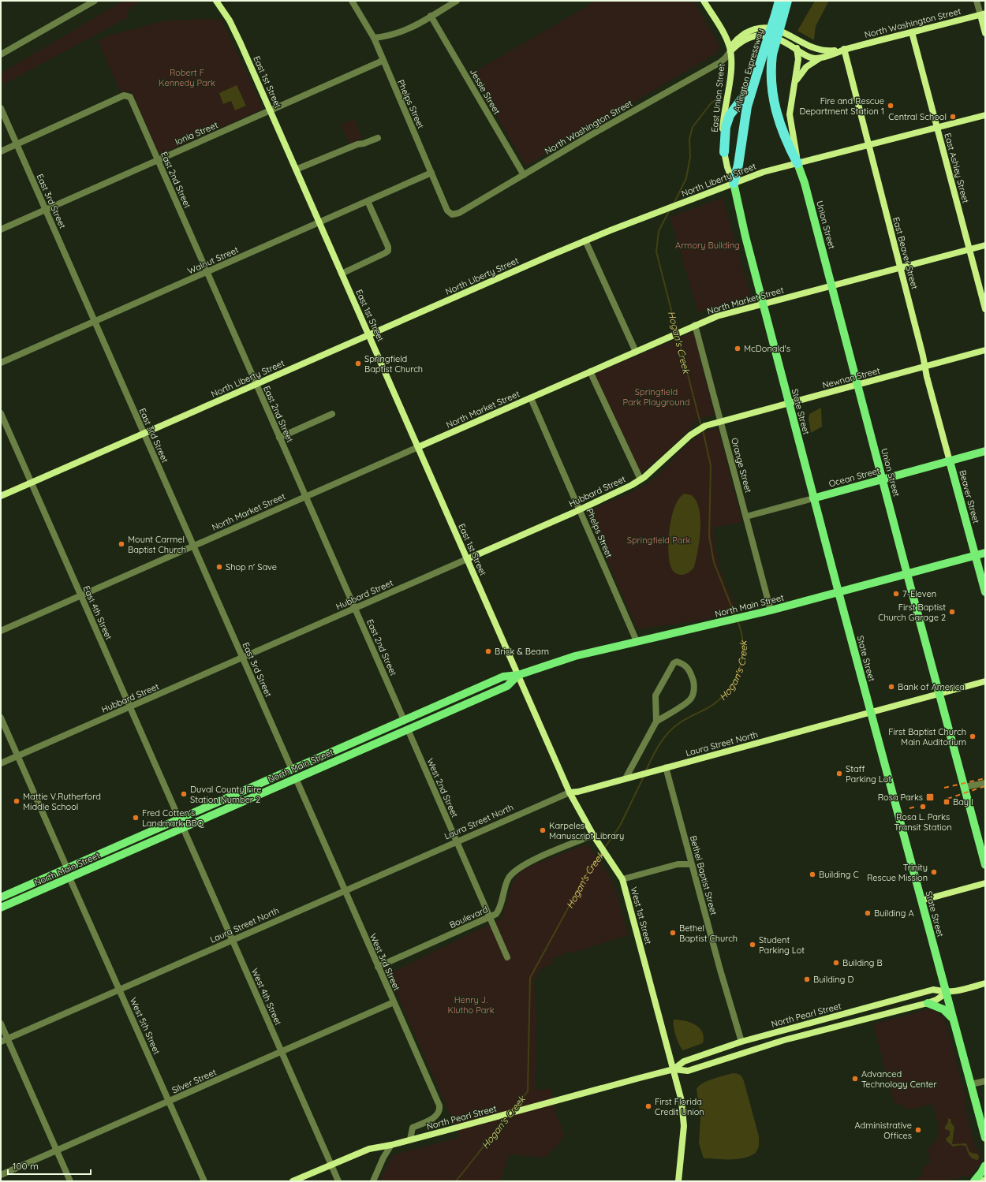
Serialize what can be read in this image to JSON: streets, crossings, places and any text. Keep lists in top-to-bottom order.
{
  "streets": {
    "highway": ["Arlington Expressway"],
    "main road": [
      "Union Street",
      "State Street",
      "Ocean Street",
      "Beaver Street",
      "North Main Street"
    ],
    "street": [
      "North Washington Street",
      "East 1st Street",
      "Jessie Street",
      "East Union Street",
      "Phelps Street",
      "Ionia Street",
      "East Ashley Street",
      "East 2nd Street",
      "North Liberty Street",
      "East 3rd Street",
      "East Beaver Street",
      "Walnut Street",
      "North Market Street",
      "Newnan Street",
      "Orange Street",
      "Hubbard Street",
      "East 4th Street",
      "Laura Street North",
      "West 2nd Street",
      "Bethel Baptist Street",
      "West 1st Street",
      "Boulevard",
      "West 3rd Street",
      "West 4th Street",
      "North Pearl Street",
      "West 5th Street",
      "Silver Street"
    ]
  },
  "crossings": [
    ["North Washington Street", "Jessie Street"],
    ["North Washington Street", "East Union Street"],
    ["North Washington Street", "Phelps Street"],
    ["North Washington Street", "East Ashley Street"],
    ["North Washington Street", "Union Street"],
    ["North Washington Street", "East Beaver Street"],
    ["Arlington Expressway", "East Union Street"],
    ["Arlington Expressway", "North Liberty Street"],
    ["Arlington Expressway", "Union Street"],
    ["Arlington Expressway", "State Street"],
    ["East 1st Street", "Ionia Street"],
    ["East 1st Street", "North Liberty Street"],
    ["East 1st Street", "Walnut Street"],
    ["East 1st Street", "North Market Street"],
    ["East 1st Street", "Hubbard Street"],
    ["East 1st Street", "North Main Street"],
    ["East 1st Street", "West 1st Street"],
    ["East Union Street", "North Liberty Street"],
    ["East Union Street", "State Street"],
    ["Phelps Street", "Ionia Street"],
    ["Phelps Street", "Walnut Street"],
    ["Phelps Street", "North Market Street"],
    ["Phelps Street", "Hubbard Street"],
    ["Phelps Street", "North Main Street"],
    ["Ionia Street", "East 2nd Street"],
    ["Ionia Street", "East 3rd Street"],
    ["East Ashley Street", "North Liberty Street"],
    ["East Ashley Street", "North Market Street"],
    ["East 2nd Street", "North Liberty Street"],
    ["East 2nd Street", "East 3rd Street"],
    ["East 2nd Street", "Walnut Street"],
    ["East 2nd Street", "North Market Street"],
    ["East 2nd Street", "Hubbard Street"],
    ["East 2nd Street", "North Main Street"],
    ["North Liberty Street", "East 3rd Street"],
    ["North Liberty Street", "Union Street"],
    ["North Liberty Street", "East Beaver Street"],
    ["North Liberty Street", "State Street"],
    ["North Liberty Street", "East 4th Street"],
    ["East 3rd Street", "Walnut Street"],
    ["East 3rd Street", "North Market Street"],
    ["East 3rd Street", "Hubbard Street"],
    ["East 3rd Street", "North Main Street"],
    ["Union Street", "North Market Street"],
    ["Union Street", "Newnan Street"],
    ["Union Street", "Ocean Street"],
    ["Union Street", "North Main Street"],
    ["Union Street", "Laura Street North"],
    ["East Beaver Street", "North Market Street"],
    ["East Beaver Street", "Newnan Street"],
    ["East Beaver Street", "Ocean Street"],
    ["East Beaver Street", "Beaver Street"],
    ["North Market Street", "State Street"],
    ["North Market Street", "Orange Street"],
    ["North Market Street", "East 4th Street"],
    ["Newnan Street", "State Street"],
    ["Newnan Street", "Orange Street"],
    ["Newnan Street", "Hubbard Street"],
    ["State Street", "Ocean Street"],
    ["State Street", "North Main Street"],
    ["State Street", "Laura Street North"],
    ["State Street", "North Pearl Street"],
    ["Orange Street", "Ocean Street"],
    ["Orange Street", "Hubbard Street"],
    ["Orange Street", "North Main Street"],
    ["Ocean Street", "Beaver Street"],
    ["Hubbard Street", "East 4th Street"],
    ["Beaver Street", "North Main Street"],
    ["North Main Street", "East 4th Street"],
    ["North Main Street", "West 2nd Street"],
    ["North Main Street", "West 1st Street"],
    ["North Main Street", "West 3rd Street"],
    ["North Main Street", "West 4th Street"],
    ["North Main Street", "West 5th Street"],
    ["East 4th Street", "West 4th Street"],
    ["Laura Street North", "West 2nd Street"],
    ["Laura Street North", "Bethel Baptist Street"],
    ["Laura Street North", "West 1st Street"],
    ["Laura Street North", "West 3rd Street"],
    ["Laura Street North", "West 4th Street"],
    ["Laura Street North", "West 5th Street"],
    ["West 2nd Street", "Boulevard"],
    ["Bethel Baptist Street", "North Pearl Street"],
    ["West 1st Street", "Boulevard"],
    ["West 1st Street", "North Pearl Street"],
    ["Boulevard", "West 3rd Street"],
    ["West 3rd Street", "North Pearl Street"],
    ["West 3rd Street", "Silver Street"],
    ["West 4th Street", "North Pearl Street"],
    ["West 4th Street", "Silver Street"],
    ["West 5th Street", "Silver Street"]
  ],
  "water": ["Hogan's Creek"],
  "parks": [
    "Robert F Kennedy Park",
    "Armory Building",
    "Springfield Park Playground",
    "Springfield Park",
    "Henry J. Klutho Park"
  ],
  "places": {
    "other": [
      "Fire and Rescue Department Station 1",
      "Central School",
      "McDonald's",
      "Springfield Baptist Church",
      "Mount Carmel Baptist Church",
      "Shop n' Save",
      "7-Eleven",
      "First Baptist Church Garage 2",
      "Brick & Beam",
      "Bank of America",
      "First Baptist Church Main Auditorium",
      "Staff Parking Lot",
      "Duval County Fire Station Number 2",
      "Mattie V.Rutherford Middle School",
      "Rosa L. Parks Transit Station",
      "Fred Cotten's Landmark BBQ",
      "Karpeles Manuscript Library",
      "Trinity Rescue Mission",
      "Building C",
      "Building A",
      "Bethel Baptist Church",
      "Student Parking Lot",
      "Building B",
      "Building D",
      "Advanced Technology Center",
      "First Florida Credit Union",
      "Administrative Offices"
    ],
    "transit": ["Rosa Parks", "Bay I"]
  },
  "scale_bar": "100 m"
}
